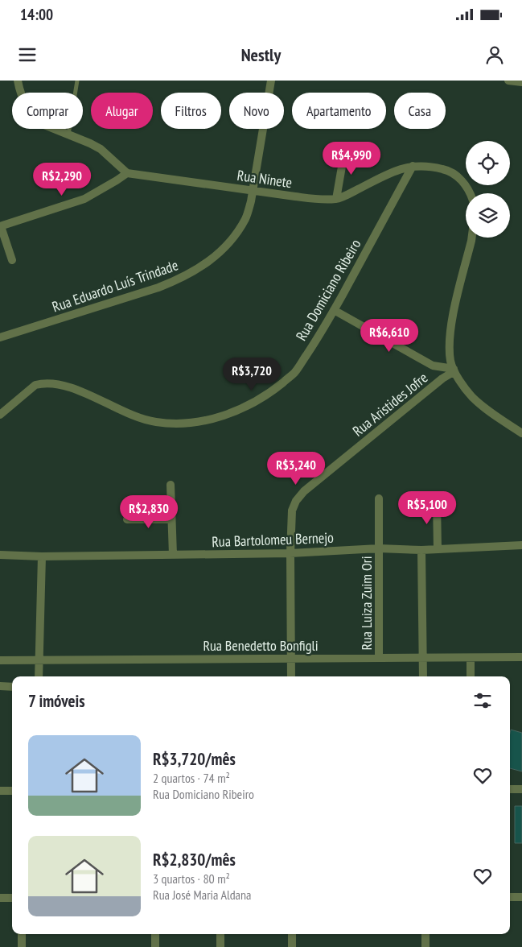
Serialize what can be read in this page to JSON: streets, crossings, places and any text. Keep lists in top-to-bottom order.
{
  "streets": {
    "street": [
      "Rua Ninete",
      "Rua Eduardo Luís Trindade",
      "Rua Domiciano Ribeiro",
      "Rua Aristides Jofre",
      "Rua Bartolomeu Bernejo",
      "Rua Luiza Zuim Ori",
      "Rua Benedetto Bonfigli"
    ]
  },
  "crossings": [
    ["Rua Ninete", "Rua Eduardo Luís Trindade"],
    ["Rua Ninete", "Rua Domiciano Ribeiro"],
    ["Rua Aristides Jofre", "Rua Bartolomeu Bernejo"],
    ["Rua Aristides Jofre", "Rua Benedetto Bonfigli"],
    ["Rua Bartolomeu Bernejo", "Rua Luiza Zuim Ori"],
    ["Rua Luiza Zuim Ori", "Rua Benedetto Bonfigli"]
  ],
  "page": {
    "status": "14:00",
    "header": "Nestly",
    "chip": [
      "Comprar",
      "Alugar",
      "Filtros",
      "Novo",
      "Apartamento",
      "Casa"
    ],
    "price": [
      "R$4,990",
      "R$2,290",
      "R$6,610",
      "R$3,720",
      "R$3,240",
      "R$5,100",
      "R$2,830"
    ],
    "heading": "7 imóveis",
    "list": [
      {
        "name": "R$3,720/mês",
        "note": "2 quartos · 74 m² · Rua Domiciano Ribeiro"
      },
      {
        "name": "R$2,830/mês",
        "note": "3 quartos · 80 m² · Rua José Maria Aldana"
      }
    ]
  }
}
